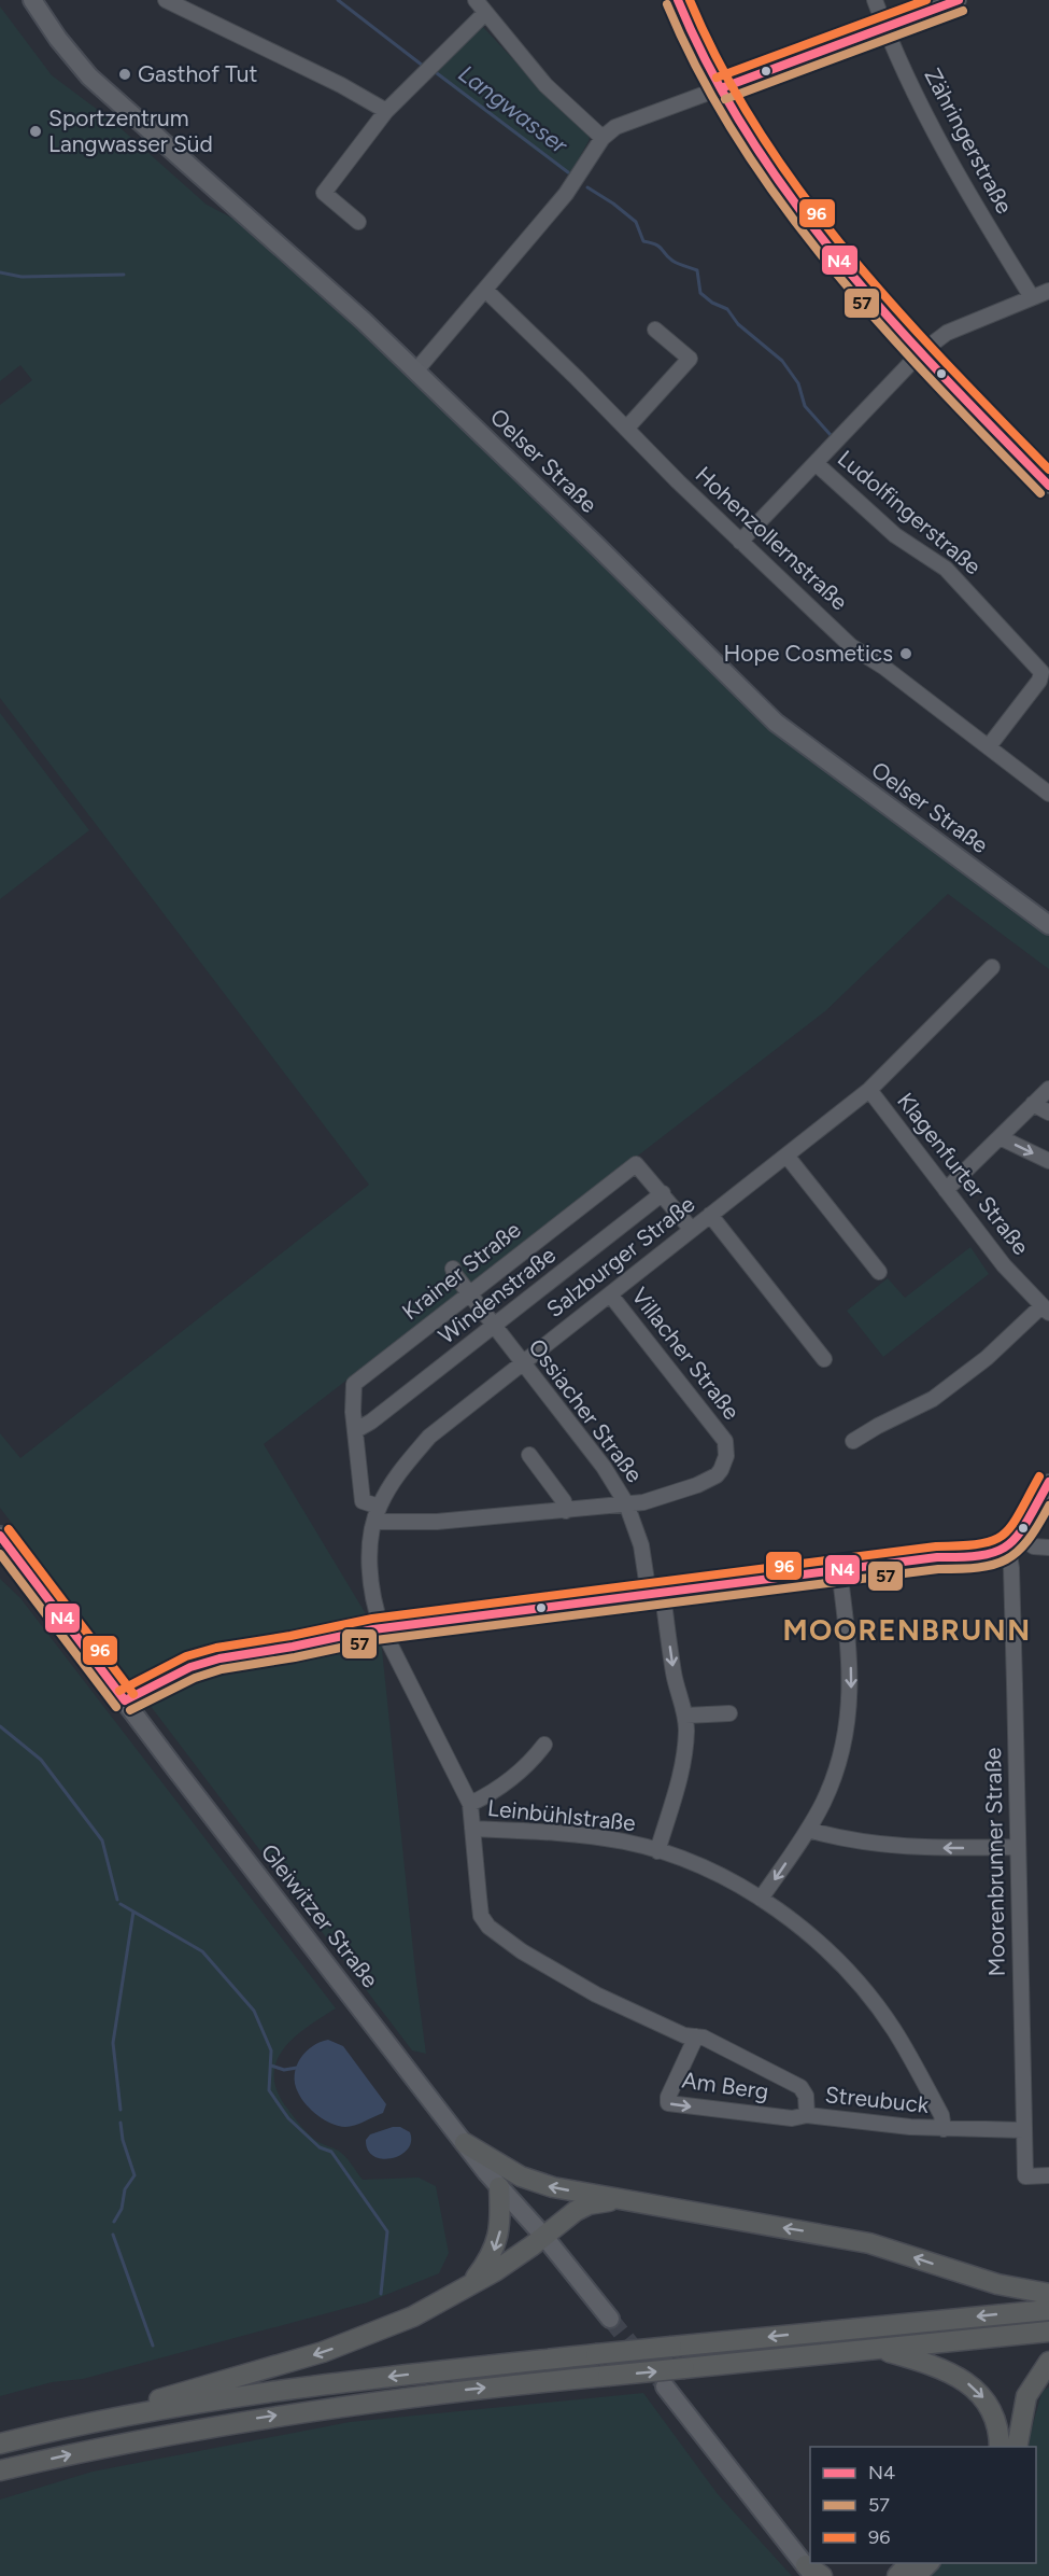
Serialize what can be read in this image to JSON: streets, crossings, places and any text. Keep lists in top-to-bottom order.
{
  "streets": {
    "main road": ["Oelser Straße", "Gleiwitzer Straße"],
    "street": [
      "Zähringerstraße",
      "Ludolfingerstraße",
      "Hohenzollernstraße",
      "Klagenfurter Straße",
      "Salzburger Straße",
      "Krainer Straße",
      "Windenstraße",
      "Villacher Straße",
      "Ossiacher Straße",
      "Leinbühlstraße",
      "Moorenbrunner Straße",
      "Am Berg",
      "Streubuck"
    ]
  },
  "crossings": [
    ["Ludolfingerstraße", "Hohenzollernstraße"],
    ["Klagenfurter Straße", "Salzburger Straße"],
    ["Salzburger Straße", "Krainer Straße"],
    ["Salzburger Straße", "Villacher Straße"],
    ["Salzburger Straße", "Ossiacher Straße"],
    ["Salzburger Straße", "Streubuck"],
    ["Krainer Straße", "Windenstraße"],
    ["Krainer Straße", "Villacher Straße"],
    ["Krainer Straße", "Ossiacher Straße"],
    ["Windenstraße", "Ossiacher Straße"],
    ["Villacher Straße", "Ossiacher Straße"],
    ["Ossiacher Straße", "Leinbühlstraße"],
    ["Leinbühlstraße", "Streubuck"],
    ["Moorenbrunner Straße", "Streubuck"],
    ["Am Berg", "Streubuck"]
  ],
  "districts": ["MOORENBRUNN"],
  "water": ["Langwasser"],
  "places": ["Gasthof Tut", "Sportzentrum Langwasser Süd", "Hope Cosmetics"],
  "lines": ["transit line N4", "transit line 96", "transit line 57"],
  "legend": ["N4", "57", "96"]
}
